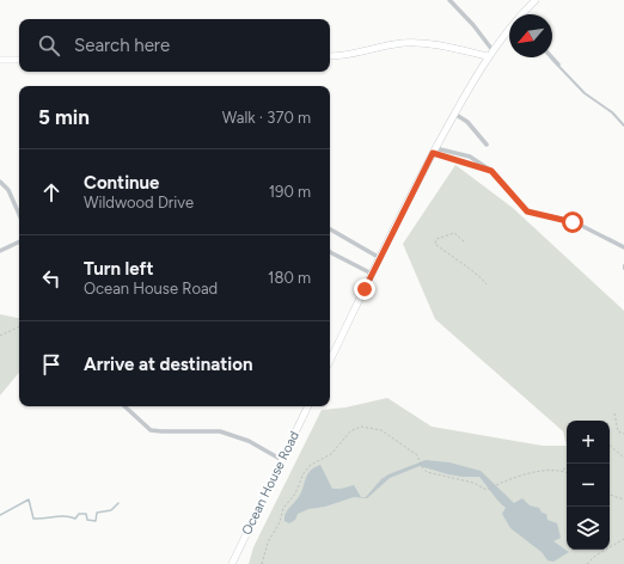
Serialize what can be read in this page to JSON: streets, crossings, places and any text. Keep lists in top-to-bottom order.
{
  "streets": {
    "main road": ["Ocean House Road"]
  },
  "north": "bottom left",
  "page": {
    "search": "Search here",
    "heading": ["5 min", "Walk · 370 m"],
    "list": [
      ["Continue", "Wildwood Drive", "190 m"],
      ["Turn left", "Ocean House Road", "180 m"],
      "Arrive at destination"
    ],
    "map_buttons": ["+", "−"]
  }
}
